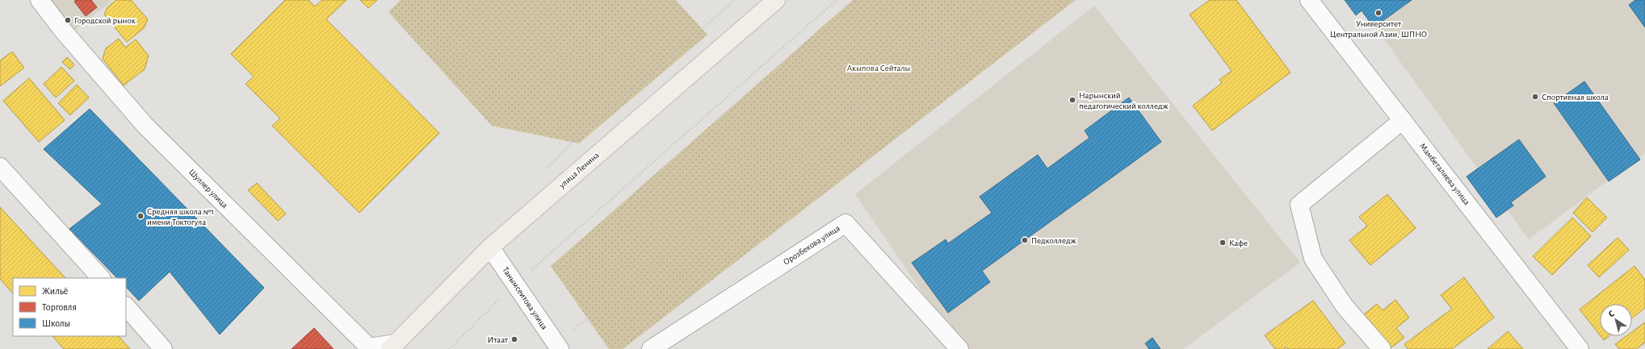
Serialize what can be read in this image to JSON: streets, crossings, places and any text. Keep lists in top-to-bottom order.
{
  "streets": {
    "main road": ["улица Ленина"],
    "street": [
      "Мамбеталиева улица",
      "Шуллер улица",
      "Орозбекова улица",
      "Танымсеитова улица"
    ]
  },
  "crossings": [
    ["улица Ленина", "Шуллер улица"],
    ["улица Ленина", "Танымсеитова улица"]
  ],
  "parks": ["Акыпова Сейталы"],
  "places": [
    "Университет Центральной Азии, ШПНО",
    "Городской рынок",
    "Спортивная школа",
    "Нарынский педагогический колледж",
    "Средняя школа №1 имени Токтогула",
    "Педколледж",
    "Кафе",
    "Итаат"
  ],
  "legend": ["Жильё", "Торговля", "Школы"],
  "north": "top left"
}
